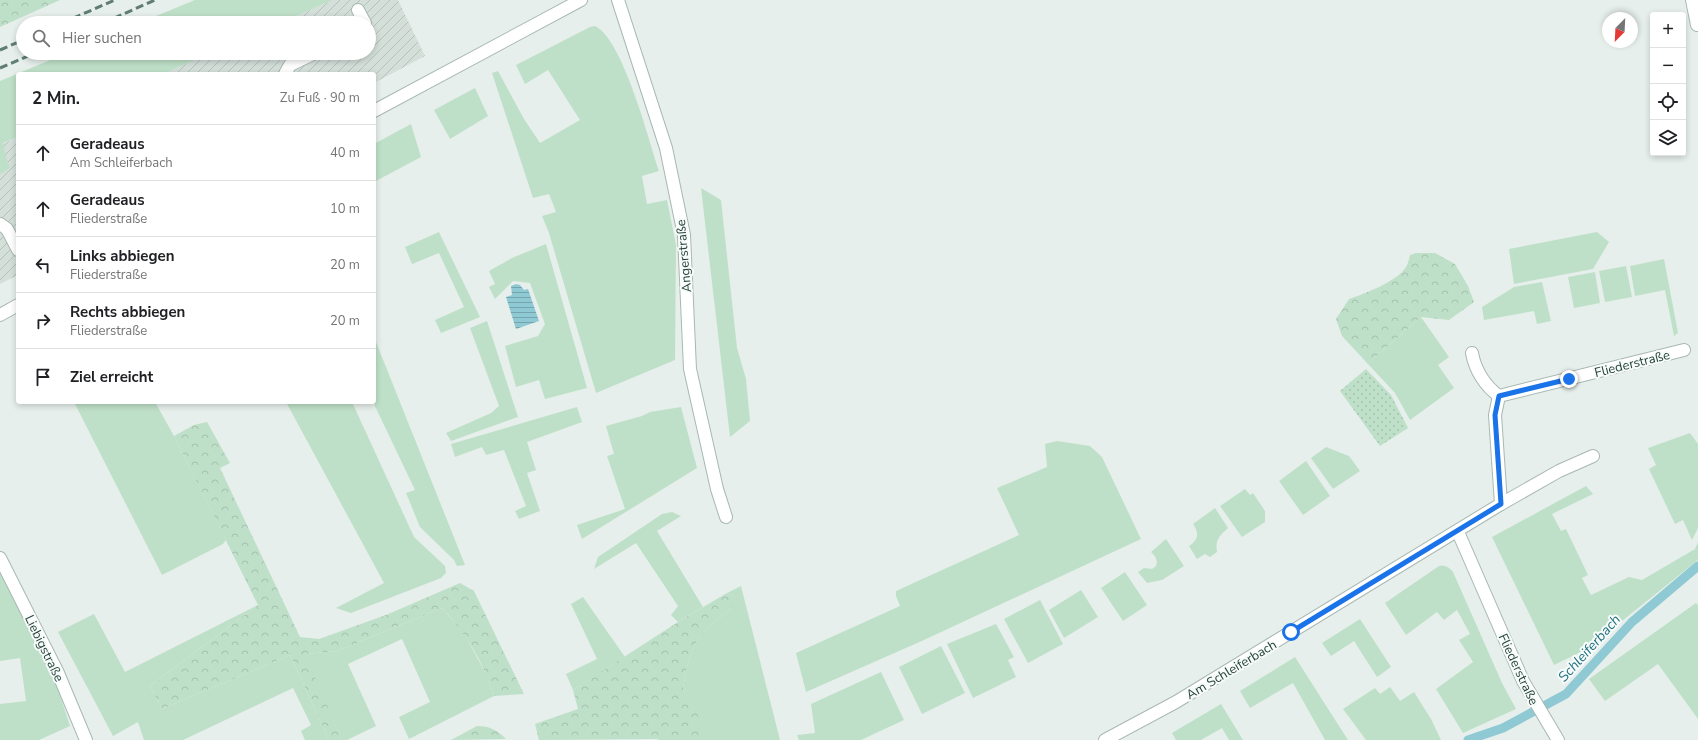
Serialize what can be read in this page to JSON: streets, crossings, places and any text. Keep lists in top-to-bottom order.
{
  "streets": {
    "street": [
      "Angerstraße",
      "Fliederstraße",
      "Liebigstraße",
      "Am Schleiferbach"
    ]
  },
  "crossings": [
    ["Fliederstraße", "Am Schleiferbach"]
  ],
  "water": ["Schleiferbach"],
  "north": "bottom left",
  "page": {
    "map_buttons": ["+", "−"],
    "search": "Hier suchen",
    "heading": ["2 Min.", "Zu Fuß · 90 m"],
    "list": [
      ["Geradeaus", "Am Schleiferbach", "40 m"],
      ["Geradeaus", "Fliederstraße", "10 m"],
      ["Links abbiegen", "Fliederstraße", "20 m"],
      ["Rechts abbiegen", "Fliederstraße", "20 m"],
      "Ziel erreicht"
    ]
  }
}
